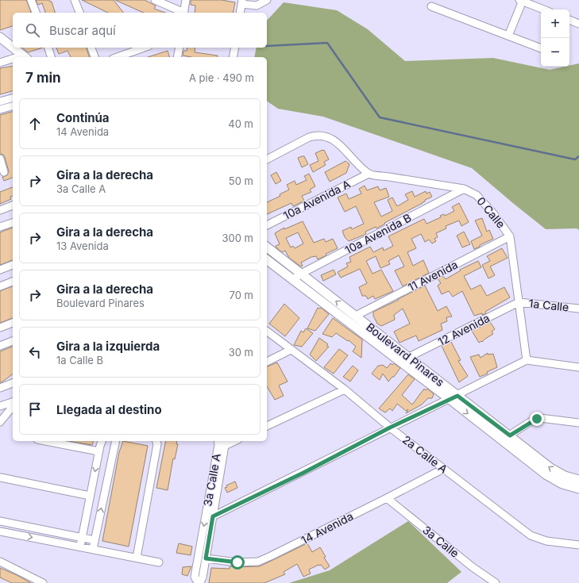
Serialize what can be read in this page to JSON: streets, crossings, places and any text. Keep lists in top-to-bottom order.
{
  "streets": {
    "street": [
      "10a Avenida A",
      "0 Calle",
      "10a Avenida B",
      "11 Avenida",
      "1a Calle",
      "12 Avenida",
      "Boulevard Pinares",
      "2a Calle A",
      "3a Calle A",
      "14 Avenida",
      "3a Calle"
    ]
  },
  "crossings": [
    ["10a Avenida A", "0 Calle"],
    ["0 Calle", "10a Avenida B"],
    ["0 Calle", "11 Avenida"],
    ["0 Calle", "1a Calle"],
    ["0 Calle", "12 Avenida"],
    ["10a Avenida B", "Boulevard Pinares"],
    ["11 Avenida", "Boulevard Pinares"],
    ["1a Calle", "12 Avenida"],
    ["12 Avenida", "Boulevard Pinares"],
    ["2a Calle A", "14 Avenida"],
    ["3a Calle A", "14 Avenida"],
    ["14 Avenida", "3a Calle"]
  ],
  "page": {
    "map_buttons": ["+", "−"],
    "search": "Buscar aquí",
    "heading": ["7 min", "A pie · 490 m"],
    "list": [
      ["Continúa", "14 Avenida", "40 m"],
      ["Gira a la derecha", "3a Calle A", "50 m"],
      ["Gira a la derecha", "13 Avenida", "300 m"],
      ["Gira a la derecha", "Boulevard Pinares", "70 m"],
      ["Gira a la izquierda", "1a Calle B", "30 m"],
      "Llegada al destino"
    ]
  }
}
